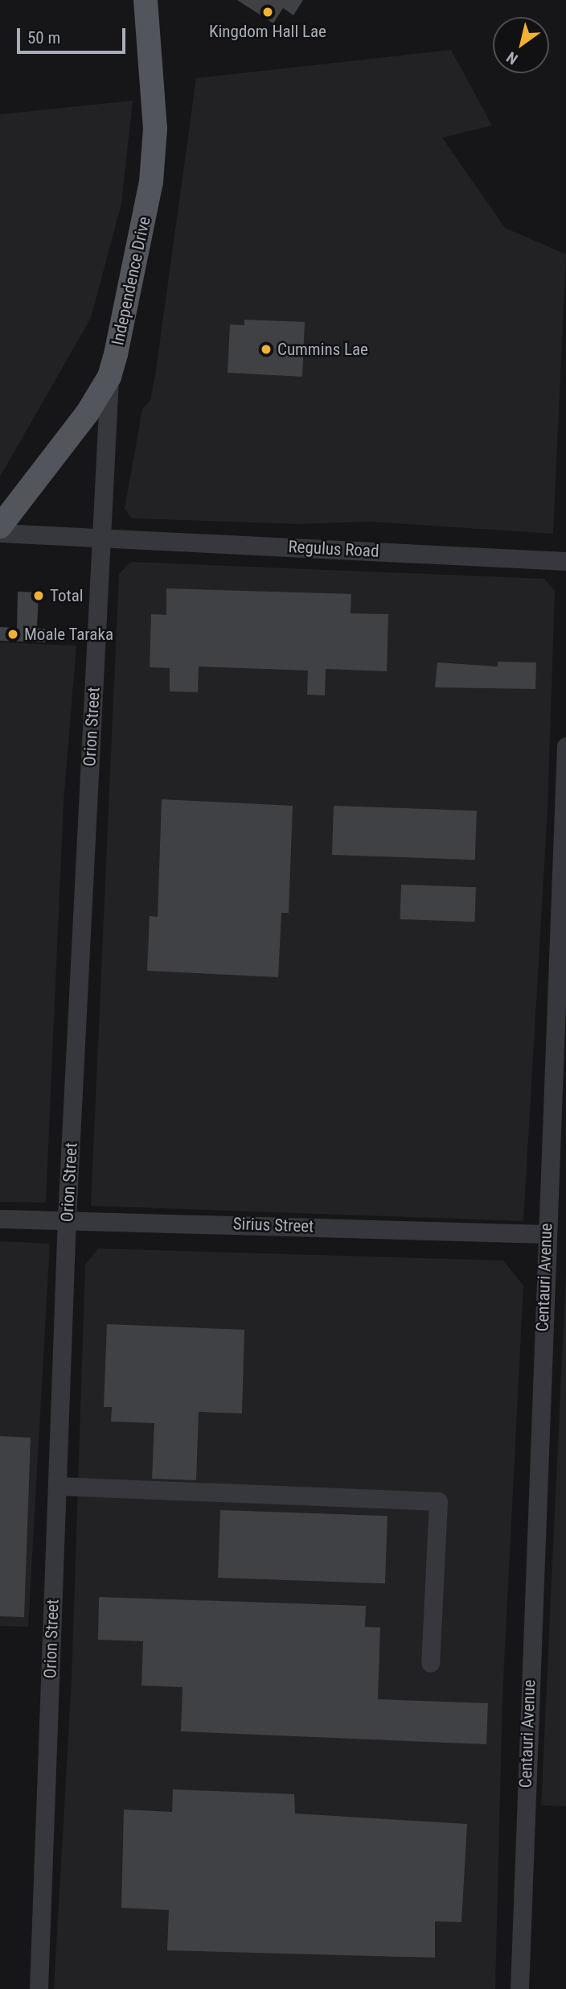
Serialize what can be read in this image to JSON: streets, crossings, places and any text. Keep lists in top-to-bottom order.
{
  "streets": {
    "main road": ["Independence Drive"],
    "street": [
      "Regulus Road",
      "Orion Street",
      "Sirius Street",
      "Centauri Avenue"
    ]
  },
  "crossings": [
    ["Independence Drive", "Orion Street"],
    ["Regulus Road", "Orion Street"],
    ["Orion Street", "Sirius Street"],
    ["Sirius Street", "Centauri Avenue"]
  ],
  "places": [
    "Kingdom Hall Lae",
    "Cummins Lae",
    "Total",
    "Moale Taraka"
  ],
  "scale_bar": "50 m",
  "north": "bottom left"
}
